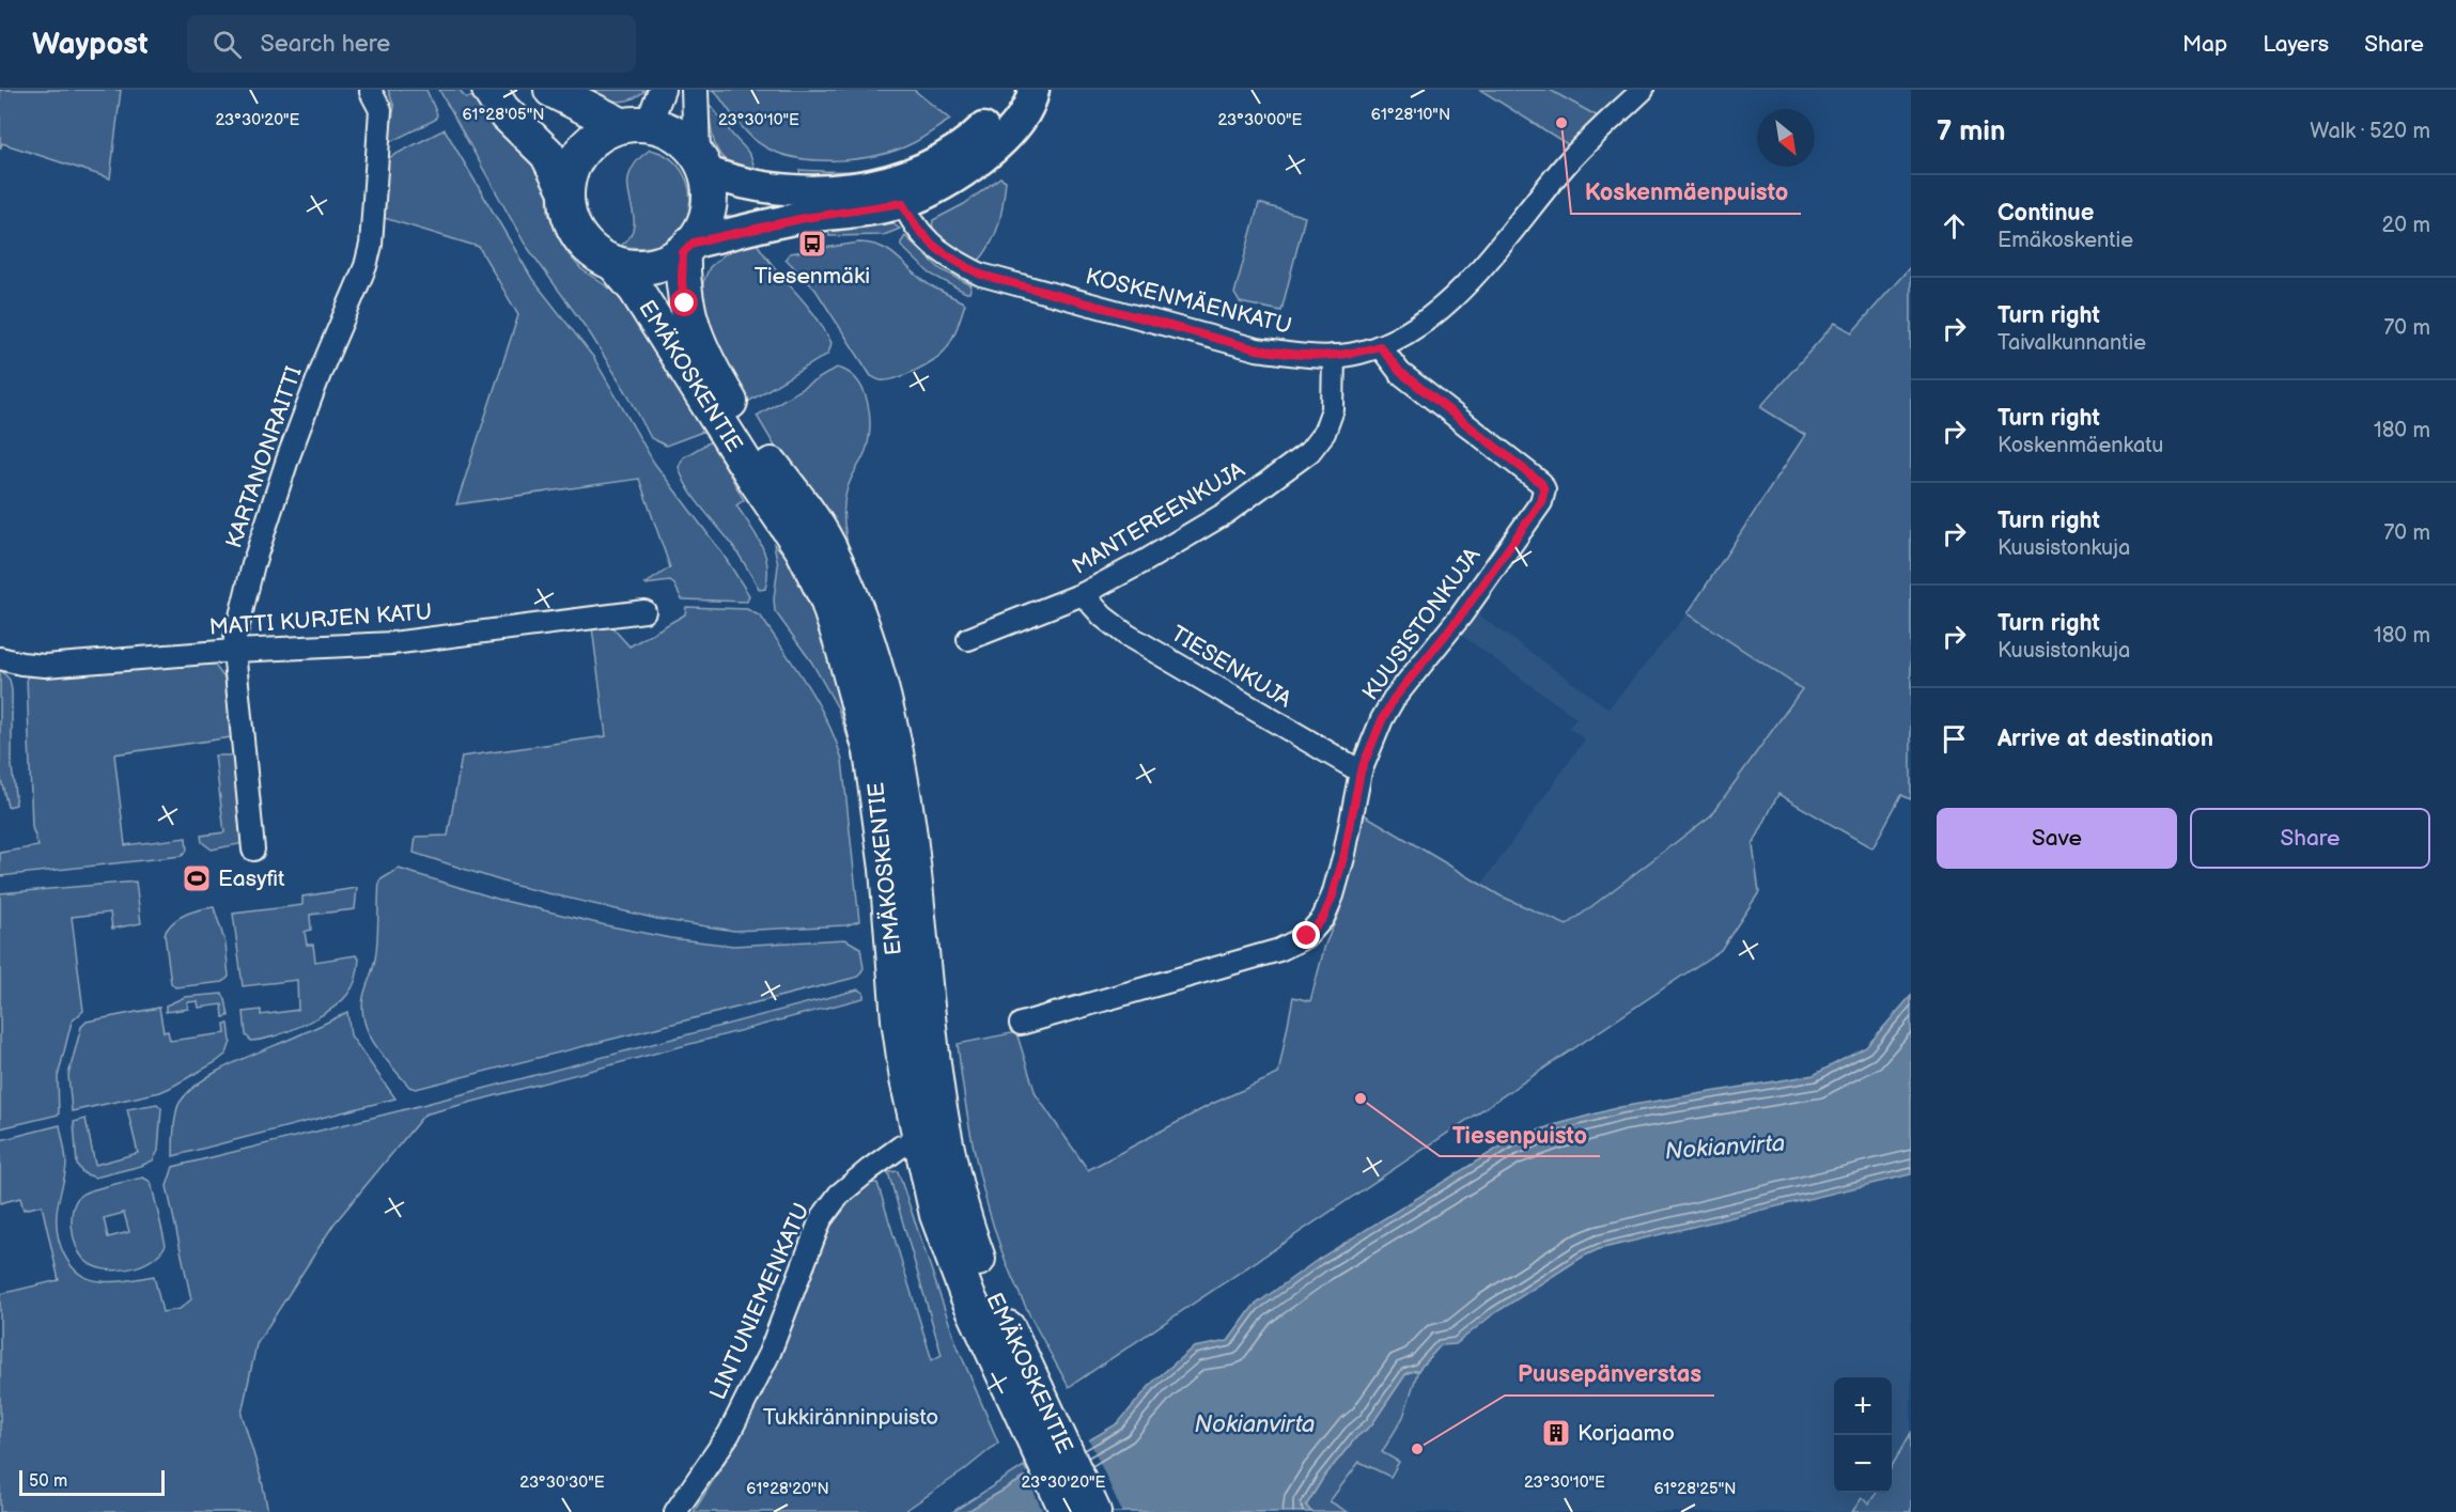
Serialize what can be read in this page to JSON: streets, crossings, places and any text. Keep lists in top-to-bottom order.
{
  "streets": {
    "main road": ["EMÄKOSKENTIE"],
    "street": [
      "KOSKENMÄENKATU",
      "KARTANONRAITTI",
      "MANTEREENKUJA",
      "MATTI KURJEN KATU",
      "KUUSISTONKUJA",
      "TIESENKUJA",
      "LINTUNIEMENKATU"
    ]
  },
  "crossings": [
    ["KOSKENMÄENKATU", "MANTEREENKUJA"],
    ["KOSKENMÄENKATU", "KUUSISTONKUJA"],
    ["EMÄKOSKENTIE", "LINTUNIEMENKATU"],
    ["KARTANONRAITTI", "MATTI KURJEN KATU"],
    ["MANTEREENKUJA", "TIESENKUJA"],
    ["KUUSISTONKUJA", "TIESENKUJA"]
  ],
  "water": ["Nokianvirta"],
  "parks": ["Tukkiränninpuisto"],
  "places": {
    "other": ["Koskenmäenpuisto", "Tiesenpuisto", "Puusepänverstas"],
    "bus stop": ["Tiesenmäki"],
    "sports": ["Easyfit"],
    "building": ["Korjaamo"]
  },
  "scale_bar": "50 m",
  "north": "bottom right",
  "page": {
    "header": "Waypost",
    "search": "Search here",
    "nav": ["Map", "Layers", "Share"],
    "heading": ["7 min", "Walk · 520 m"],
    "list": [
      ["Continue", "Emäkoskentie", "20 m"],
      ["Turn right", "Taivalkunnantie", "70 m"],
      ["Turn right", "Koskenmäenkatu", "180 m"],
      ["Turn right", "Kuusistonkuja", "70 m"],
      ["Turn right", "Kuusistonkuja", "180 m"],
      "Arrive at destination"
    ],
    "buttons": ["Save", "Share"],
    "map_buttons": ["+", "−"],
    "scale": "50 m"
  },
  "coordinates": [
    "61°28'05\"N",
    "61°28'10\"N",
    "23°30'20\"E",
    "23°30'10\"E",
    "23°30'00\"E",
    "23°30'30\"E",
    "61°28'20\"N",
    "61°28'25\"N"
  ]
}
